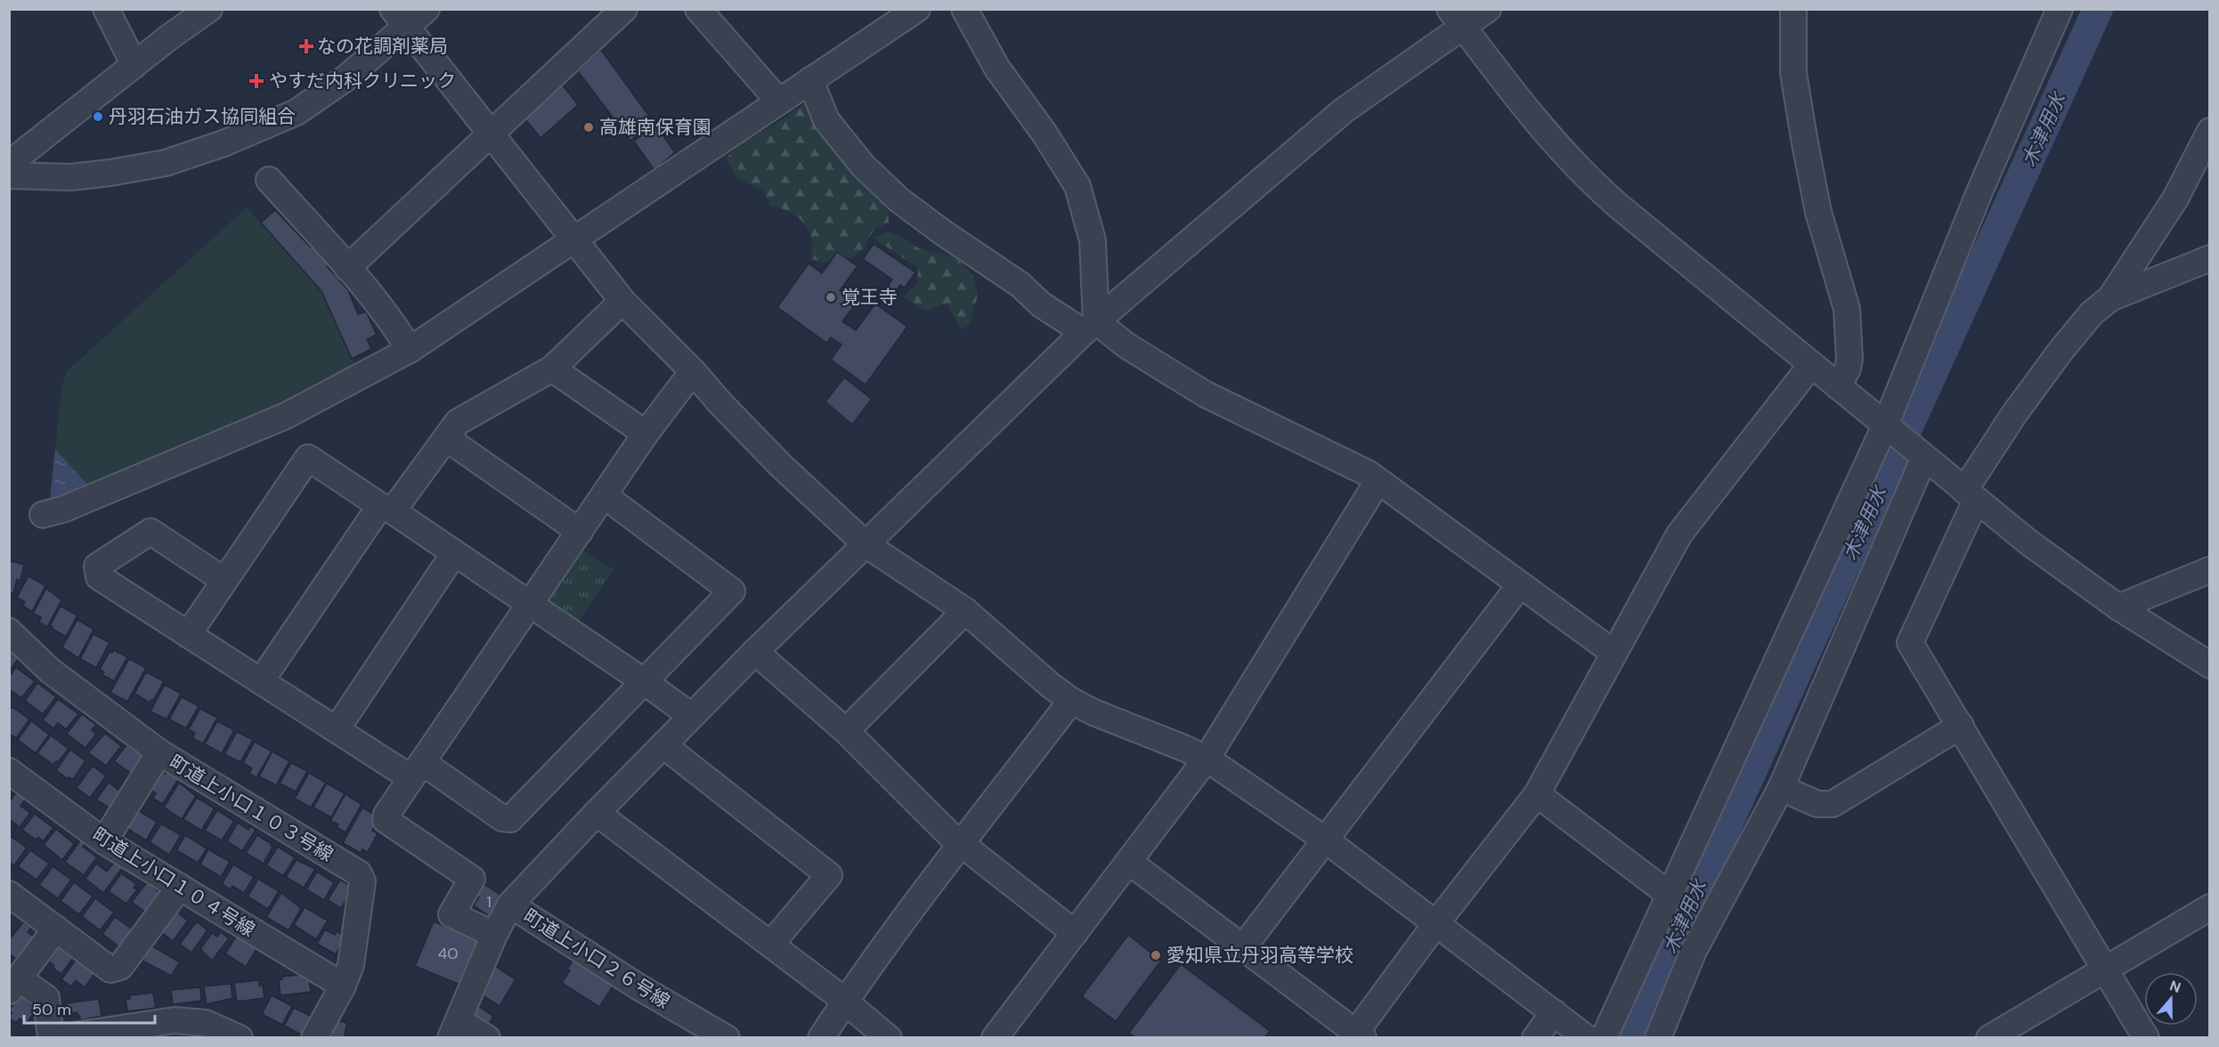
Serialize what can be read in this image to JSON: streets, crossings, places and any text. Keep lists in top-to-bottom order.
{
  "streets": {
    "street": ["町道上小口１０３号線", "町道上小口１０４号線", "町道上小口２６号線"]
  },
  "crossings": [
    ["町道上小口１０３号線", "町道上小口１０４号線"]
  ],
  "water": ["木津用水"],
  "places": {
    "health": ["なの花調剤薬局", "やすだ内科クリニック"],
    "other": [
      "丹羽石油ガス協同組合",
      "高雄南保育園",
      "覚王寺",
      "愛知県立丹羽高等学校"
    ]
  },
  "house_numbers": ["1", "40"],
  "scale_bar": "50 m",
  "north": "top"
}
